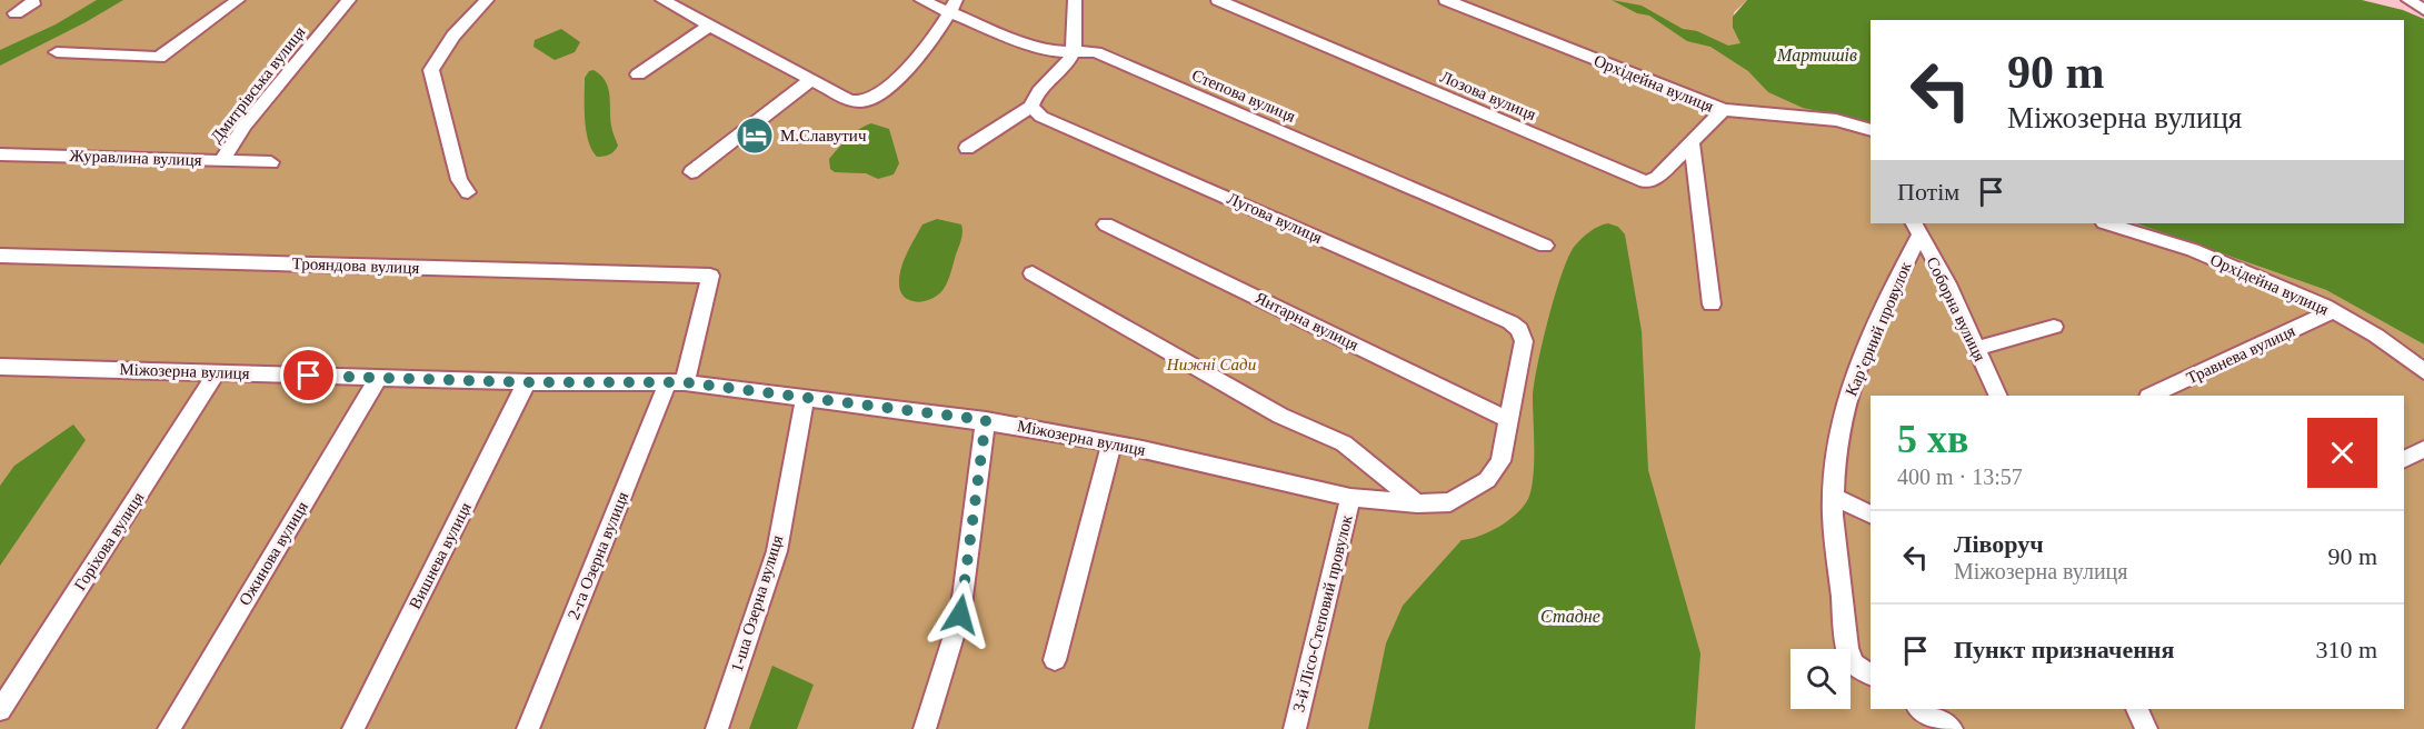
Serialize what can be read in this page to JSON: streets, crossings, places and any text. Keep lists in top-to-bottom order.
{
  "streets": {
    "street": [
      "Орхідейна вулиця",
      "Дмитрівська вулиця",
      "Степова вулиця",
      "Лозова вулиця",
      "Журавлина вулиця",
      "Лугова вулиця",
      "Трояндова вулиця",
      "Соборна вулиця",
      "Янтарна вулиця",
      "Карʼєрний провулок",
      "Травнева вулиця",
      "Міжозерна вулиця",
      "Горіхова вулиця",
      "Ожинова вулиця",
      "Вишнева вулиця",
      "2-га Озерна вулиця",
      "1-ша Озерна вулиця",
      "3-й Лісо-Степовий провулок"
    ]
  },
  "crossings": [
    ["Орхідейна вулиця", "Лозова вулиця"],
    ["Орхідейна вулиця", "Травнева вулиця"],
    ["Дмитрівська вулиця", "Журавлина вулиця"],
    ["Лугова вулиця", "Янтарна вулиця"],
    ["Лугова вулиця", "Міжозерна вулиця"],
    ["Трояндова вулиця", "2-га Озерна вулиця"],
    ["Соборна вулиця", "Карʼєрний провулок"],
    ["Янтарна вулиця", "Міжозерна вулиця"],
    ["Міжозерна вулиця", "Горіхова вулиця"],
    ["Міжозерна вулиця", "Ожинова вулиця"],
    ["Міжозерна вулиця", "Вишнева вулиця"],
    ["Міжозерна вулиця", "2-га Озерна вулиця"],
    ["Міжозерна вулиця", "1-ша Озерна вулиця"],
    ["Міжозерна вулиця", "3-й Лісо-Степовий провулок"]
  ],
  "water": ["Мартишів", "Стадне"],
  "parks": ["Нижні Сади"],
  "places": {
    "hotel": ["М.Славутич"]
  },
  "page": {
    "turn": ["90 m", "Міжозерна вулиця"],
    "then": "Потім",
    "heading": ["5 хв", "400 m · 13:57"],
    "list": [
      {
        "name": "Ліворуч",
        "note": "Міжозерна вулиця",
        "value": "90 m"
      },
      {
        "name": "Пункт призначення",
        "value": "310 m"
      }
    ]
  }
}
